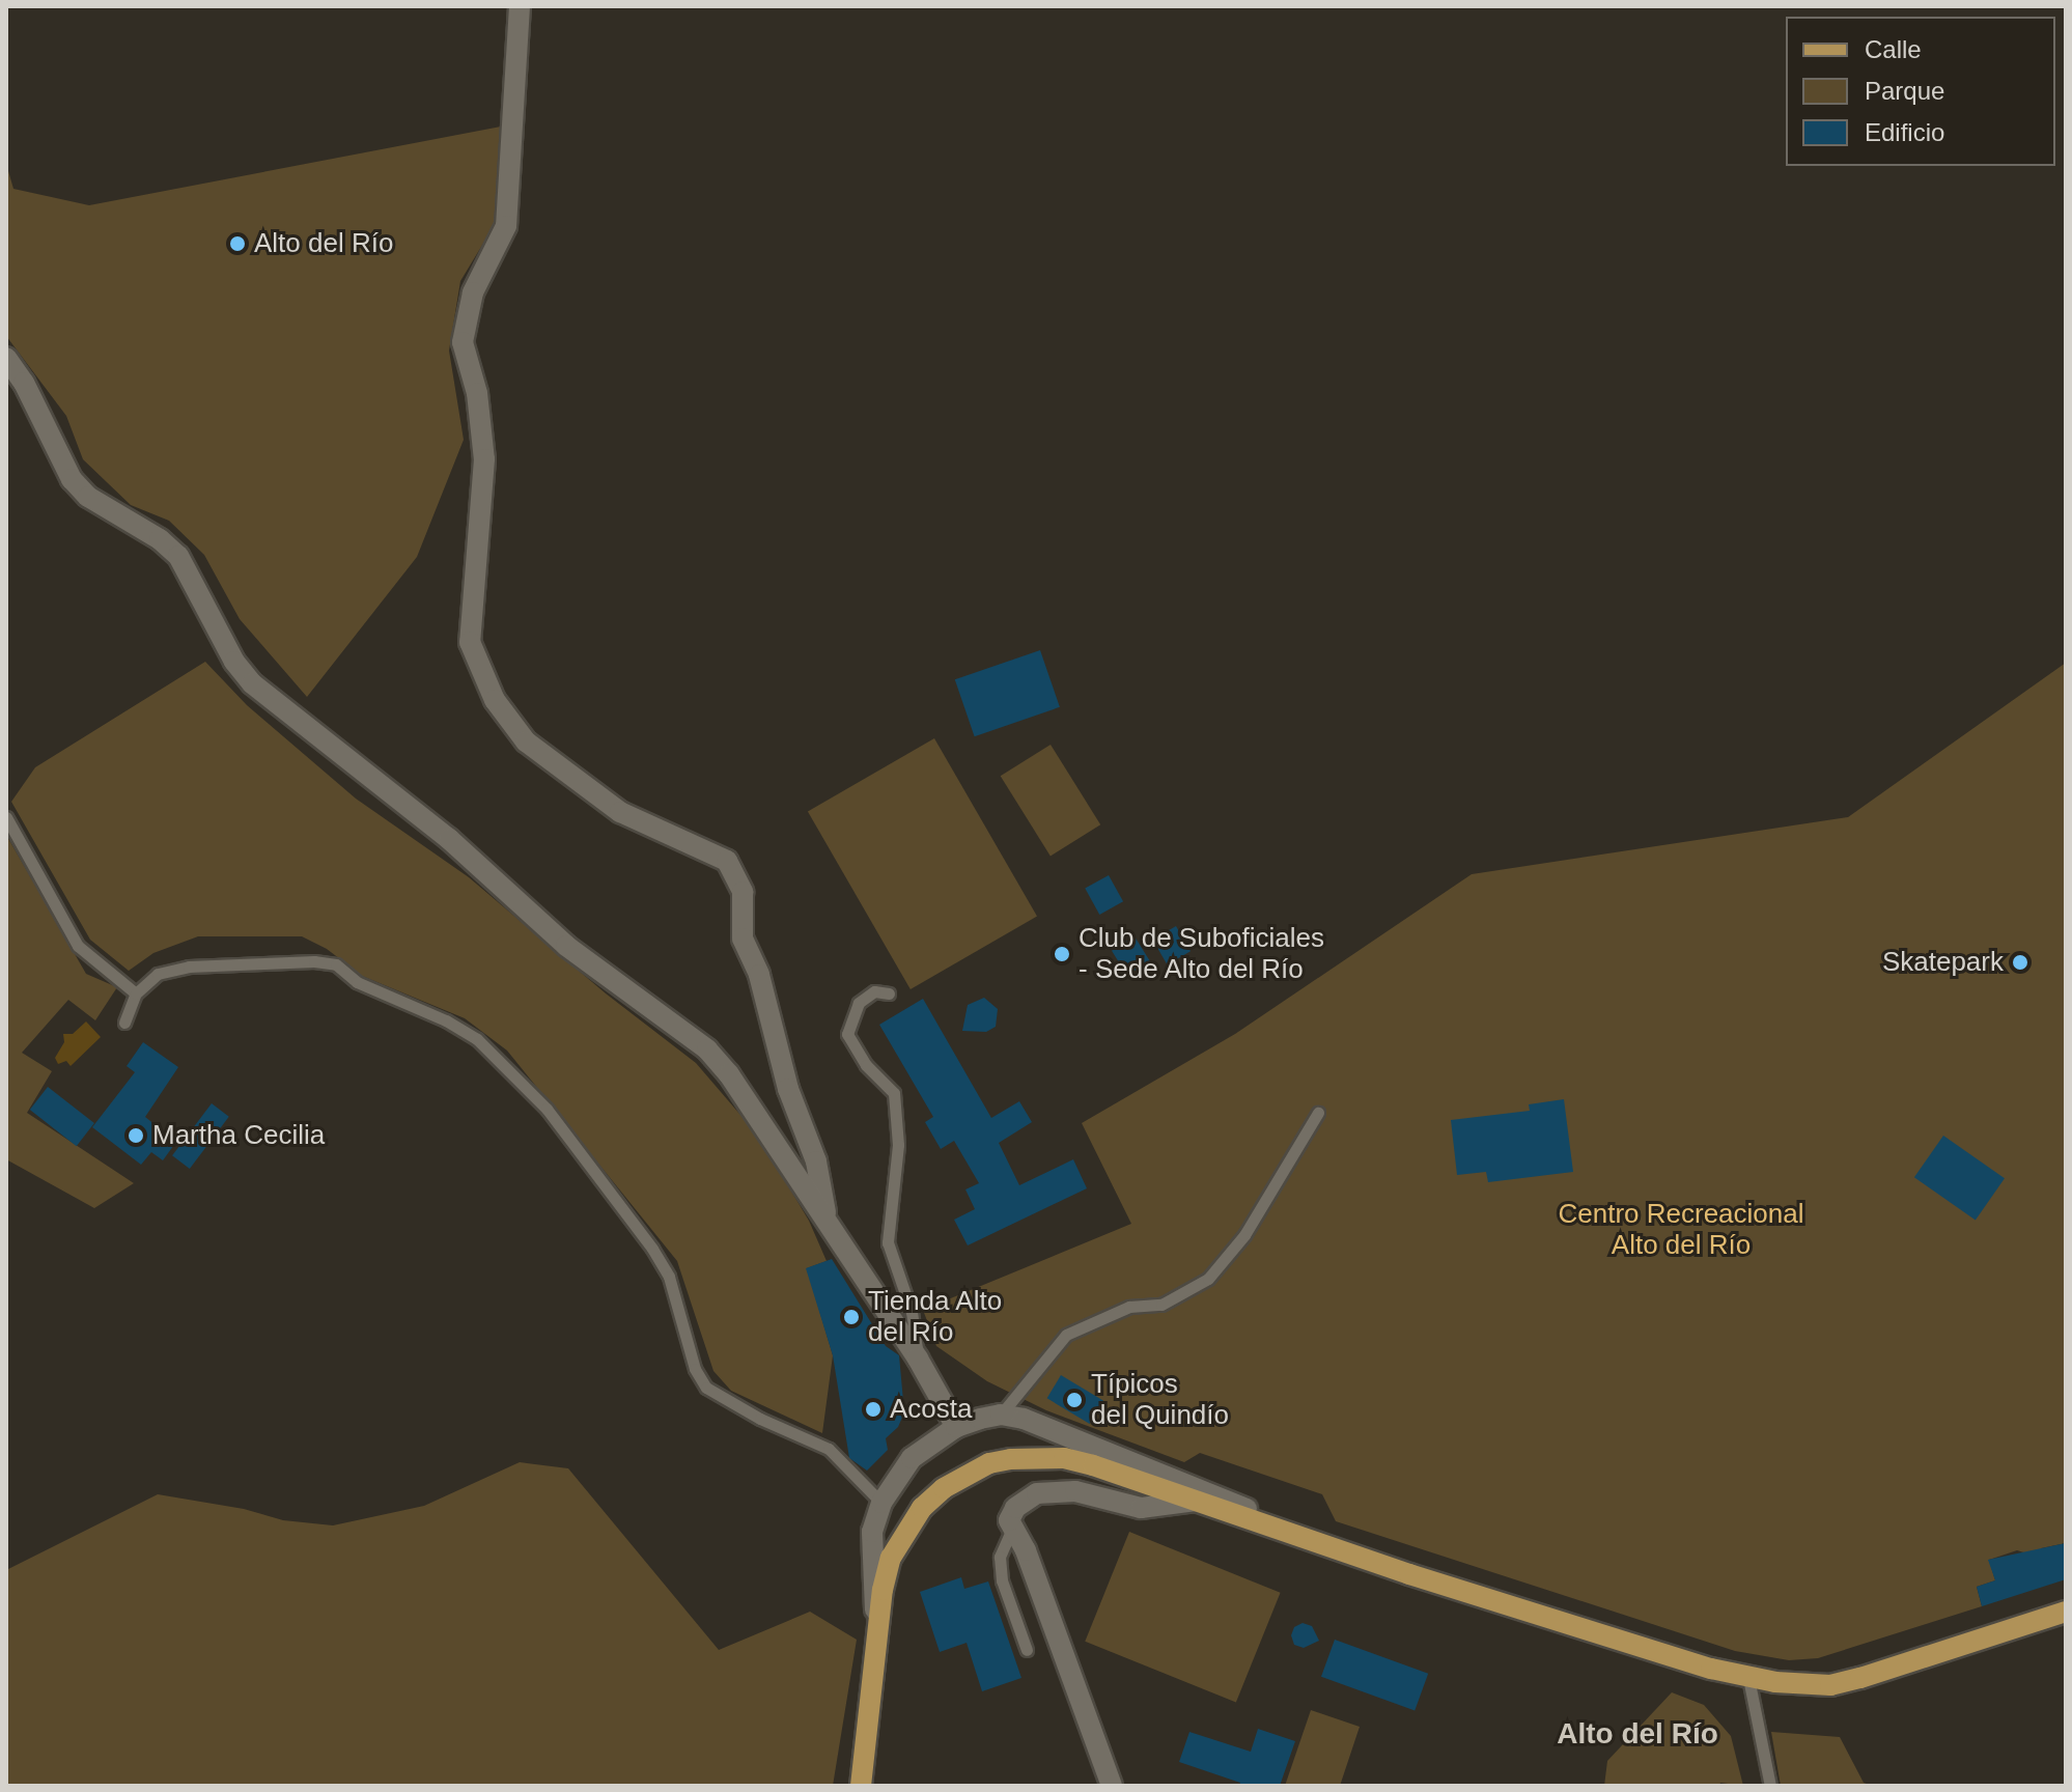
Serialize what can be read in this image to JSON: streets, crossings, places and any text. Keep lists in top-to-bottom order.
{
  "districts": ["Alto del Río"],
  "parks": ["Centro Recreacional Alto del Río"],
  "places": [
    "Alto del Río",
    "Club de Suboficiales - Sede Alto del Río",
    "Skatepark",
    "Martha Cecilia",
    "Tienda Alto del Río",
    "Típicos del Quindío",
    "Acosta"
  ],
  "legend": ["Calle", "Parque", "Edificio"]
}
